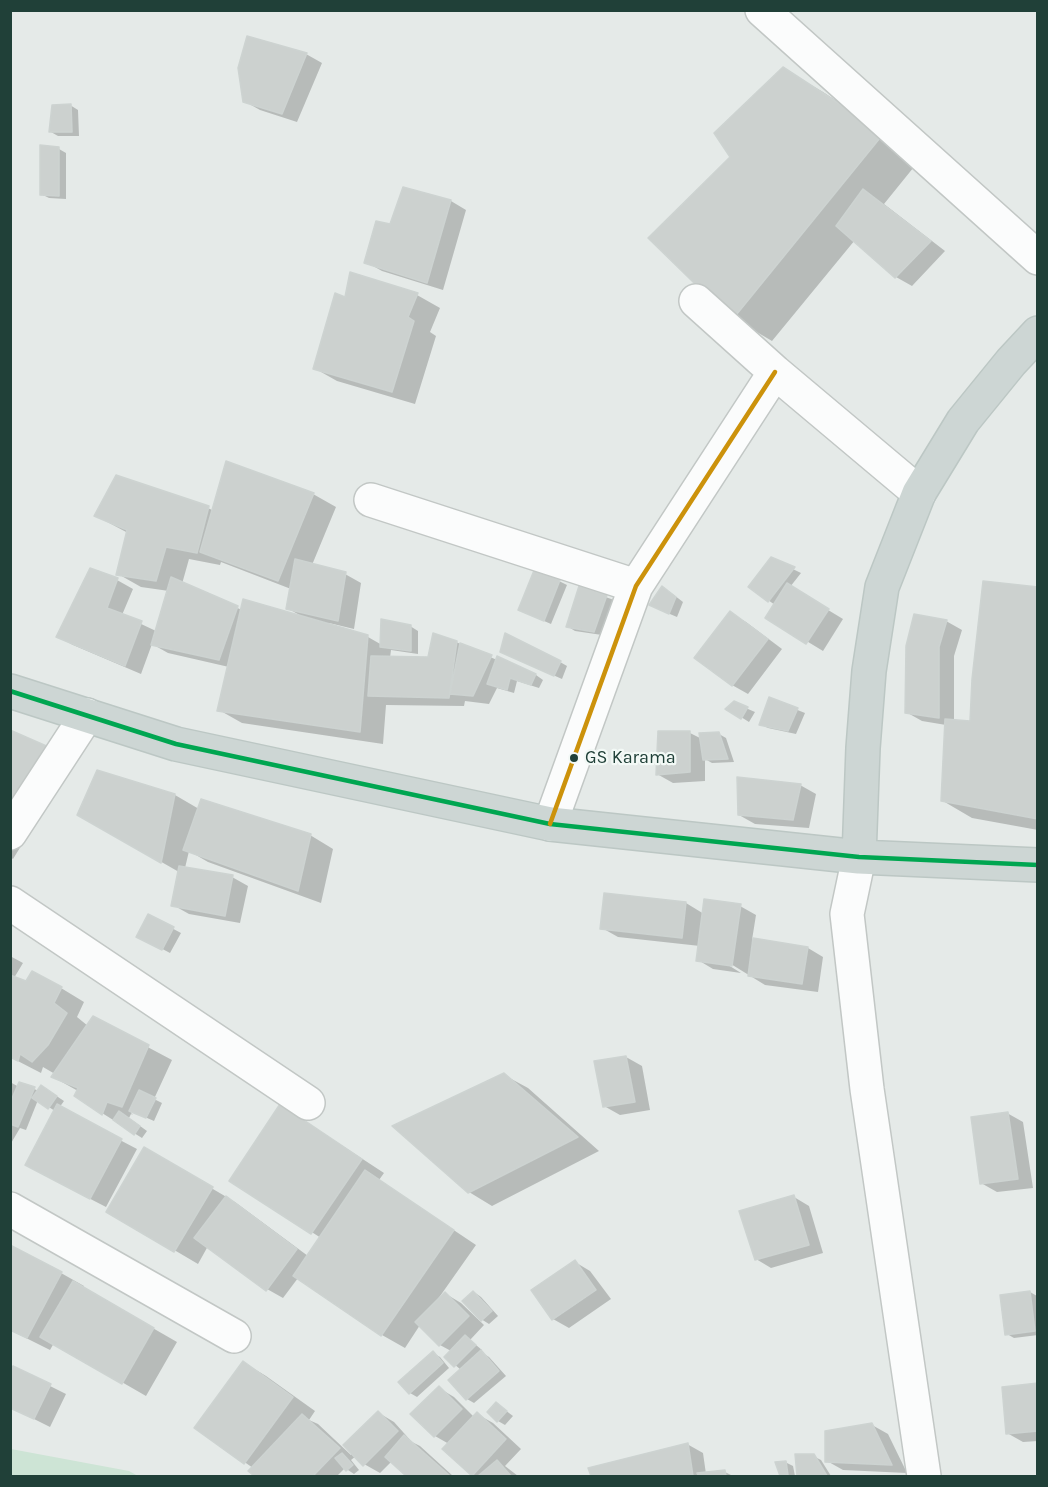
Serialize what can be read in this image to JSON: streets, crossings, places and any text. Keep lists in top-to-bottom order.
{
  "places": ["GS Karama"]
}
